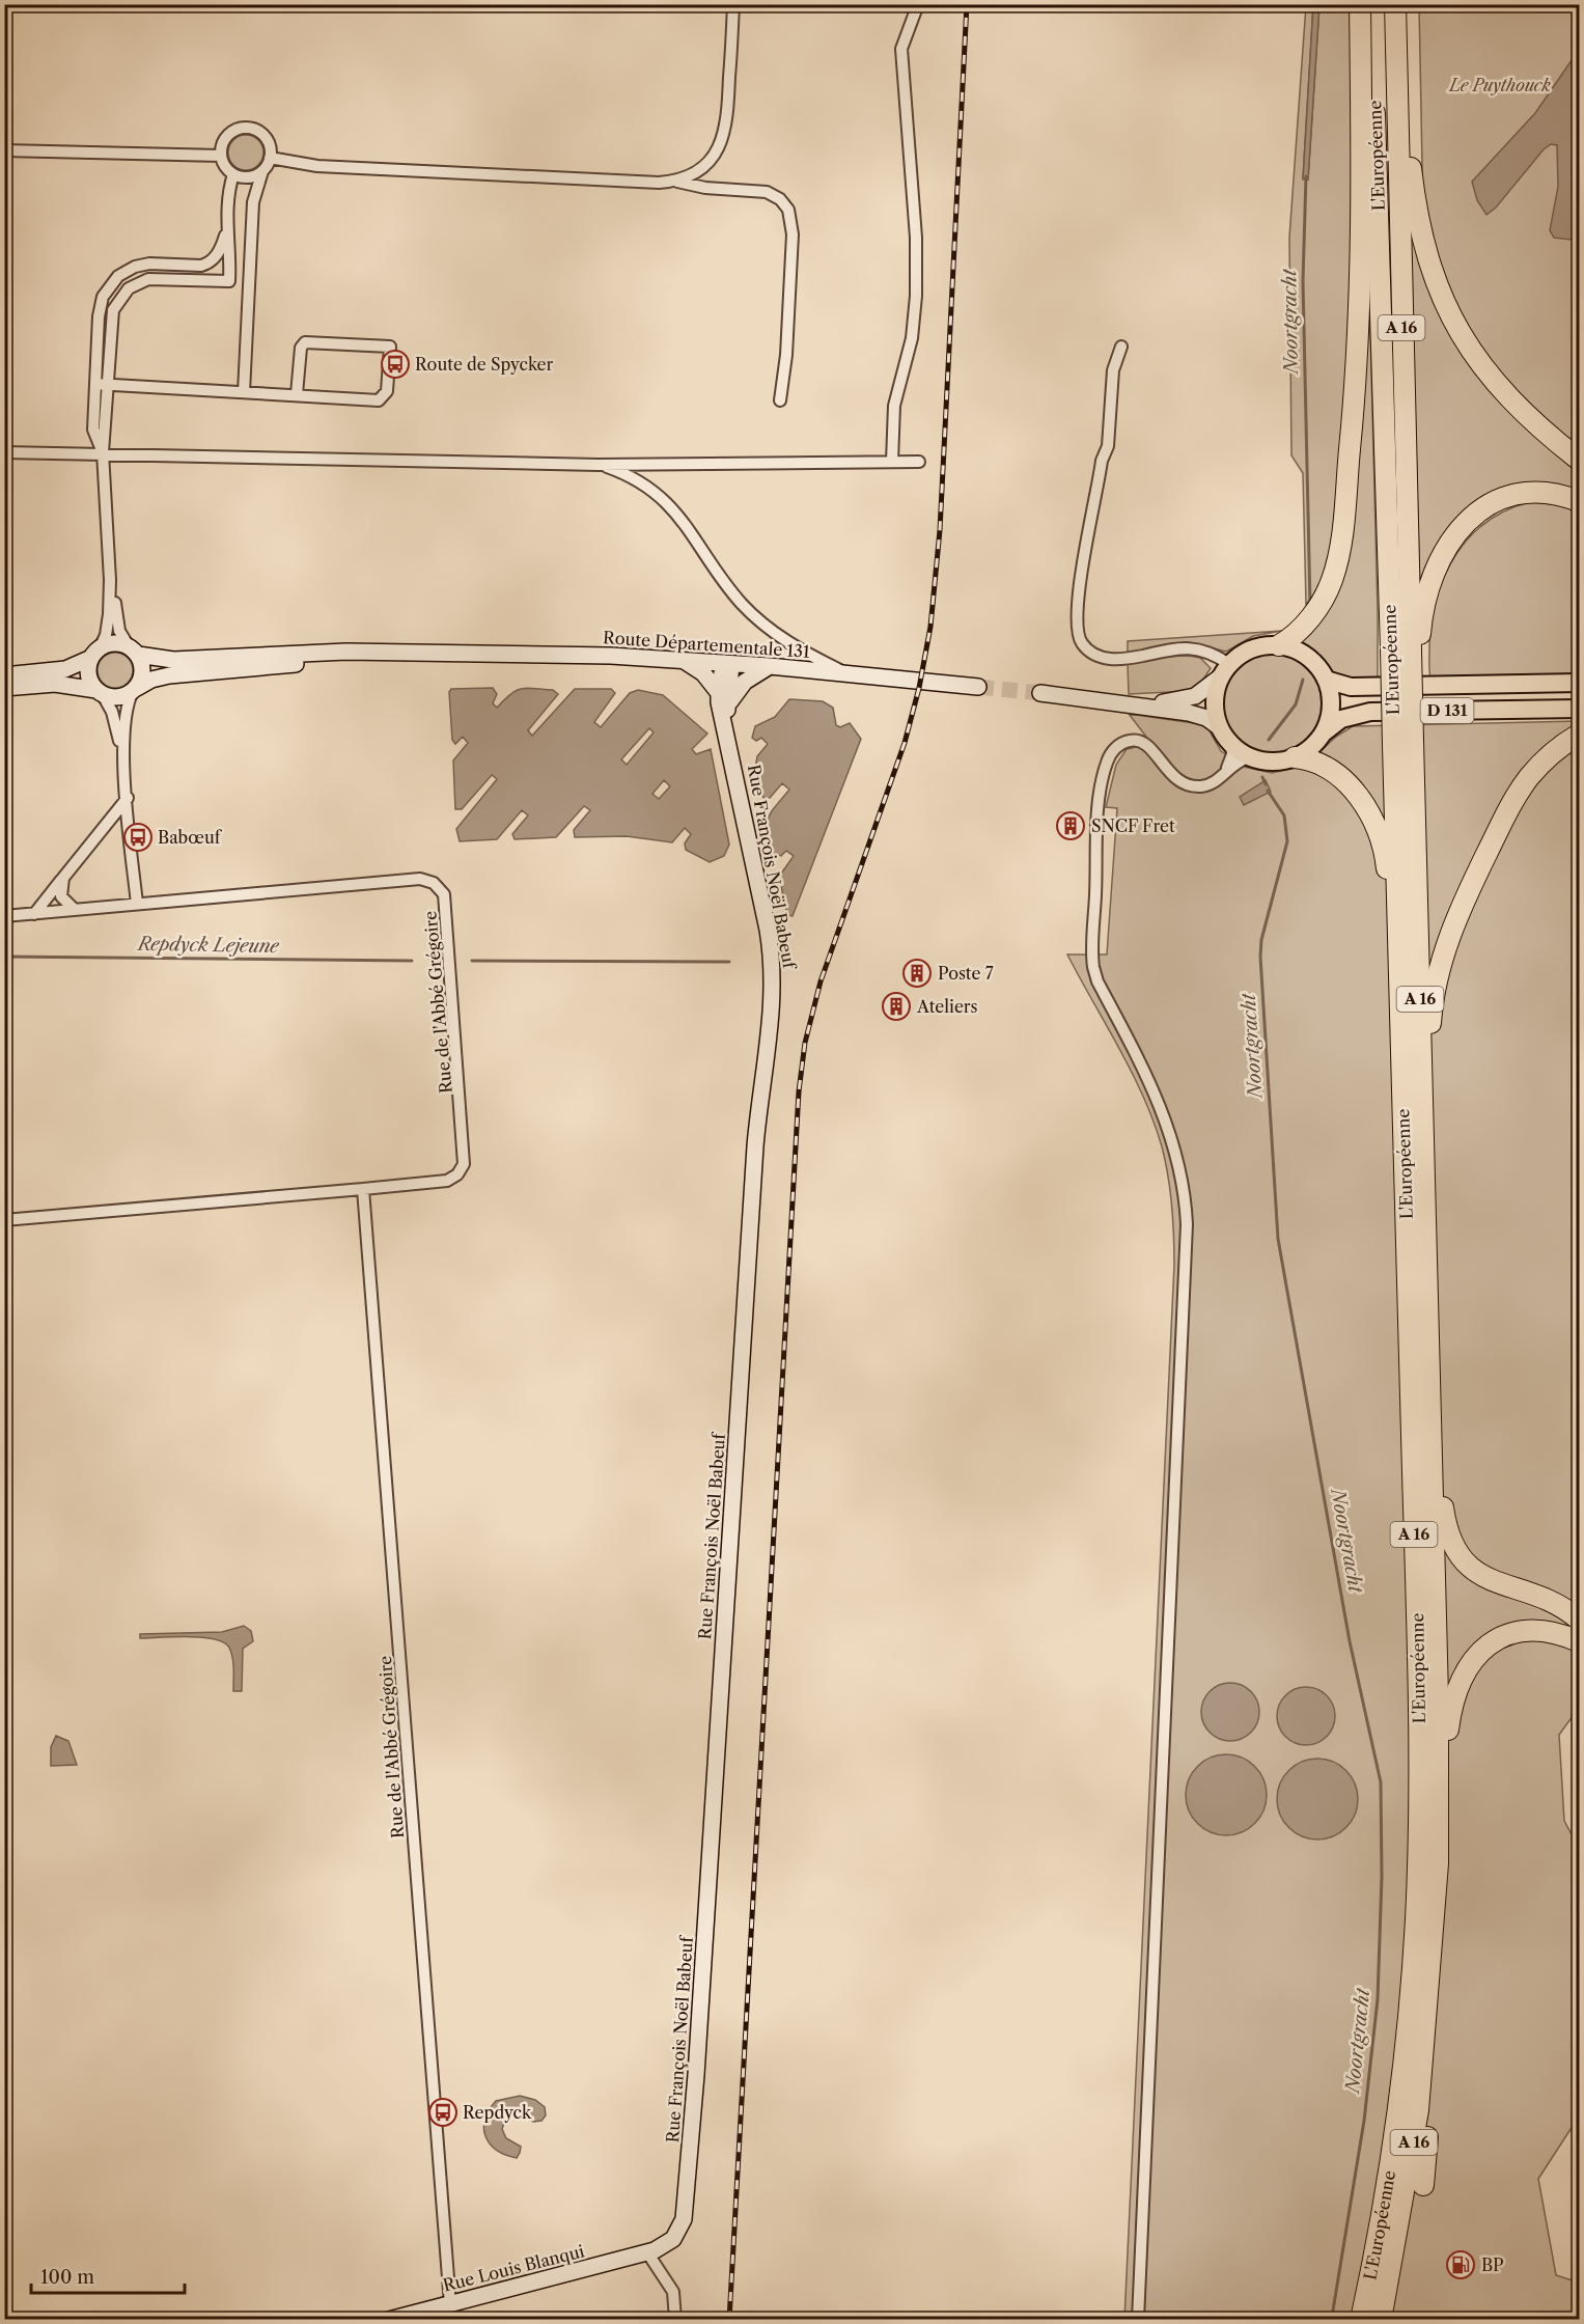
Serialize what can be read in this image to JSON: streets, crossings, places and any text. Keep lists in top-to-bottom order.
{
  "streets": {
    "highway": ["L'Européenne", "A 16"],
    "main road": ["D 131"],
    "street": [
      "Route Départementale 131",
      "Rue François Noël Babeuf",
      "Rue de l'Abbé Grégoire",
      "Rue Louis Blanqui"
    ]
  },
  "crossings": [
    ["Route Départementale 131", "Rue François Noël Babeuf"],
    ["Rue François Noël Babeuf", "Rue Louis Blanqui"],
    ["Rue de l'Abbé Grégoire", "Rue Louis Blanqui"]
  ],
  "water": ["Noortgracht", "Repdyck Lejeune"],
  "parks": ["Le Puythouck"],
  "places": {
    "bus stop": ["Route de Spycker", "Babœuf", "Repdyck"],
    "building": ["SNCF Fret", "Poste 7", "Ateliers"],
    "fuel station": ["BP"]
  },
  "scale_bar": "100 m"
}
